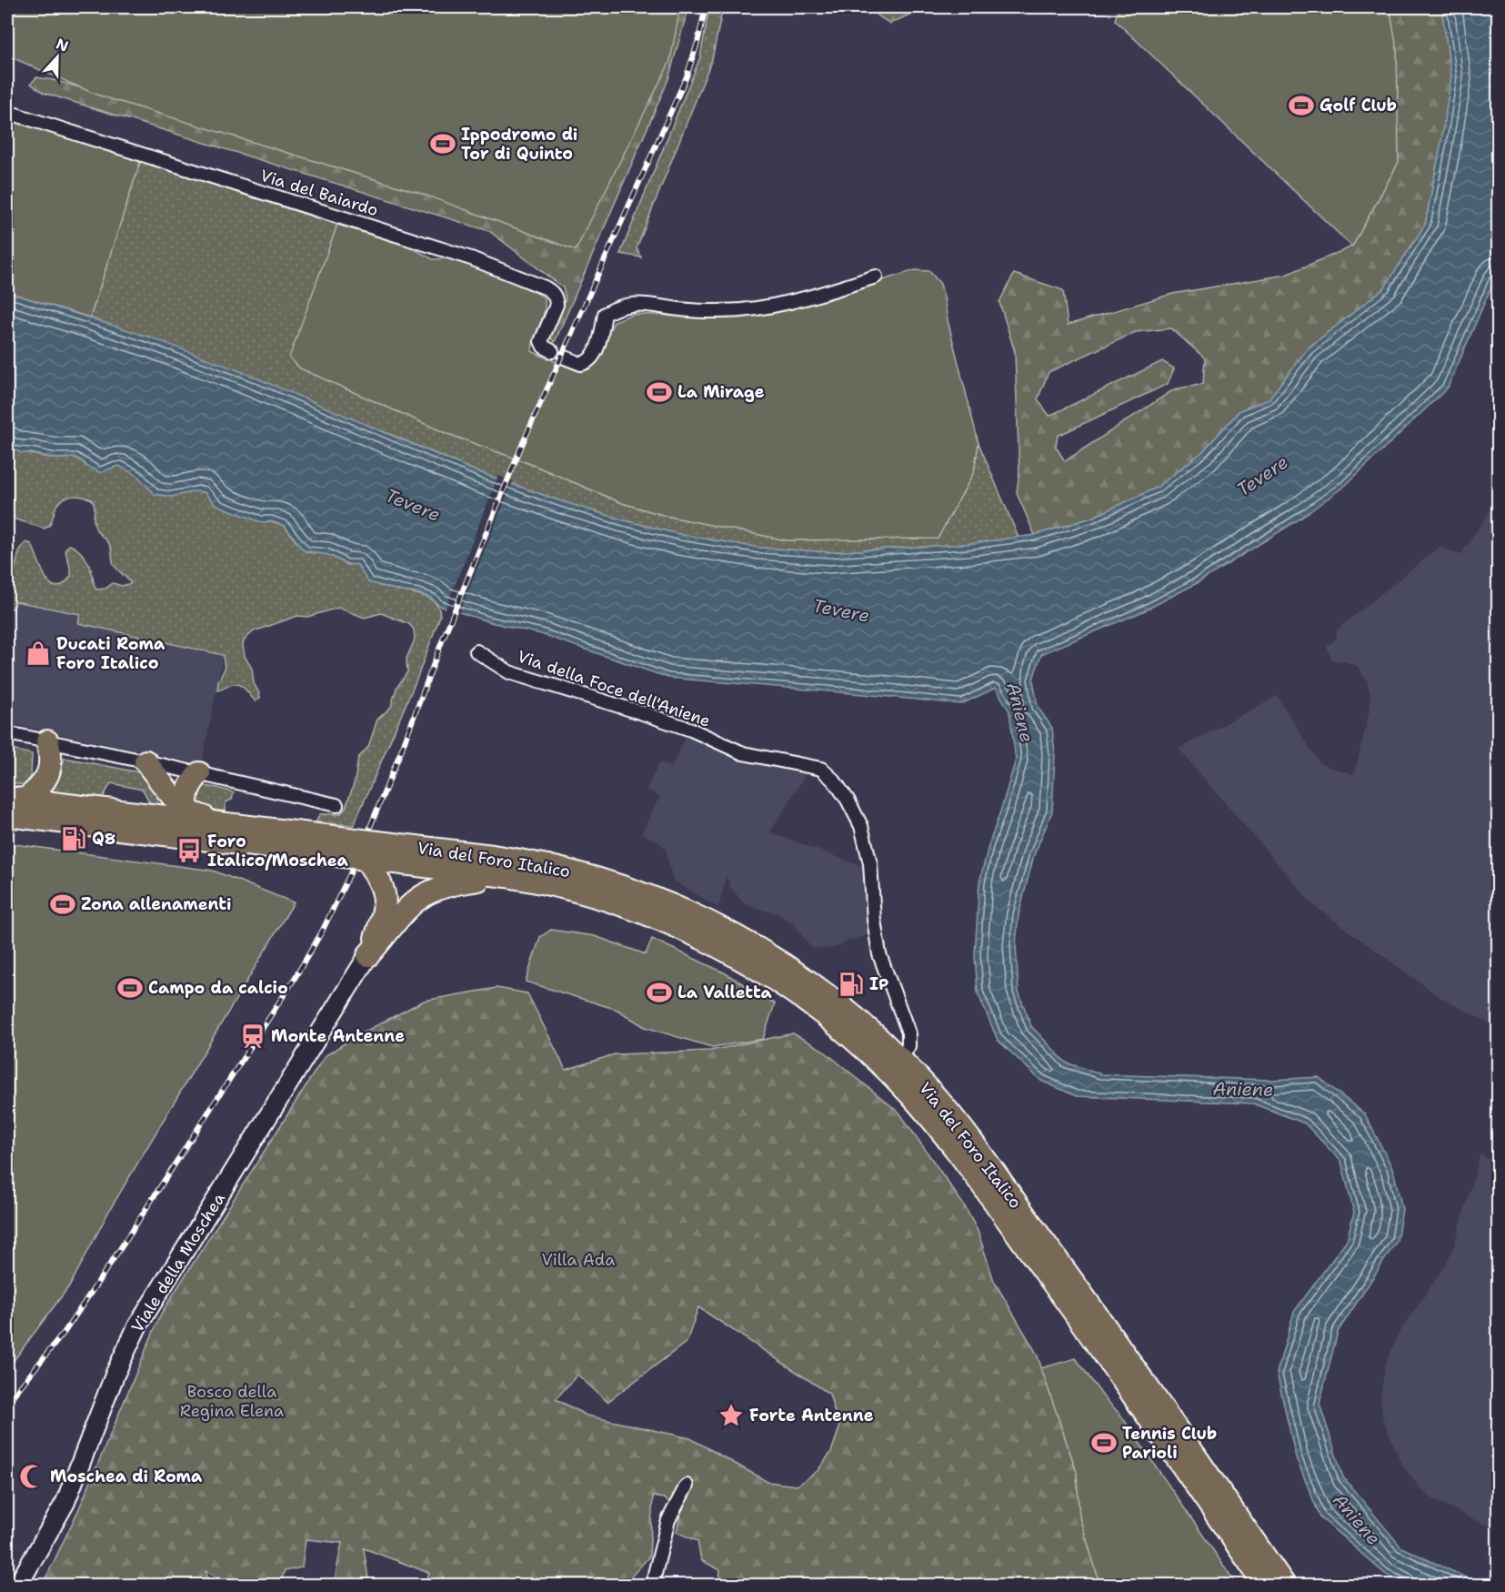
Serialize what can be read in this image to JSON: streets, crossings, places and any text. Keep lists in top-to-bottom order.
{
  "streets": {
    "highway": ["Via del Foro Italico"],
    "street": ["Via del Baiardo", "Via della Foce dell'Aniene", "Viale della Moschea"]
  },
  "crossings": [
    ["Via della Foce dell'Aniene", "Via del Foro Italico"]
  ],
  "water": ["Tevere", "Aniene"],
  "parks": ["Villa Ada", "Bosco della Regina Elena"],
  "places": {
    "sports": [
      "Golf Club",
      "Ippodromo di Tor di Quinto",
      "La Mirage",
      "Zona allenamenti",
      "Campo da calcio",
      "La Valletta",
      "Tennis Club Parioli"
    ],
    "shop": ["Ducati Roma Foro Italico"],
    "fuel station": ["Q8", "IP"],
    "bus stop": ["Foro Italico/Moschea"],
    "station": ["Monte Antenne"],
    "place": ["Forte Antenne"],
    "mosque": ["Moschea di Roma"]
  },
  "north": "top"
}
